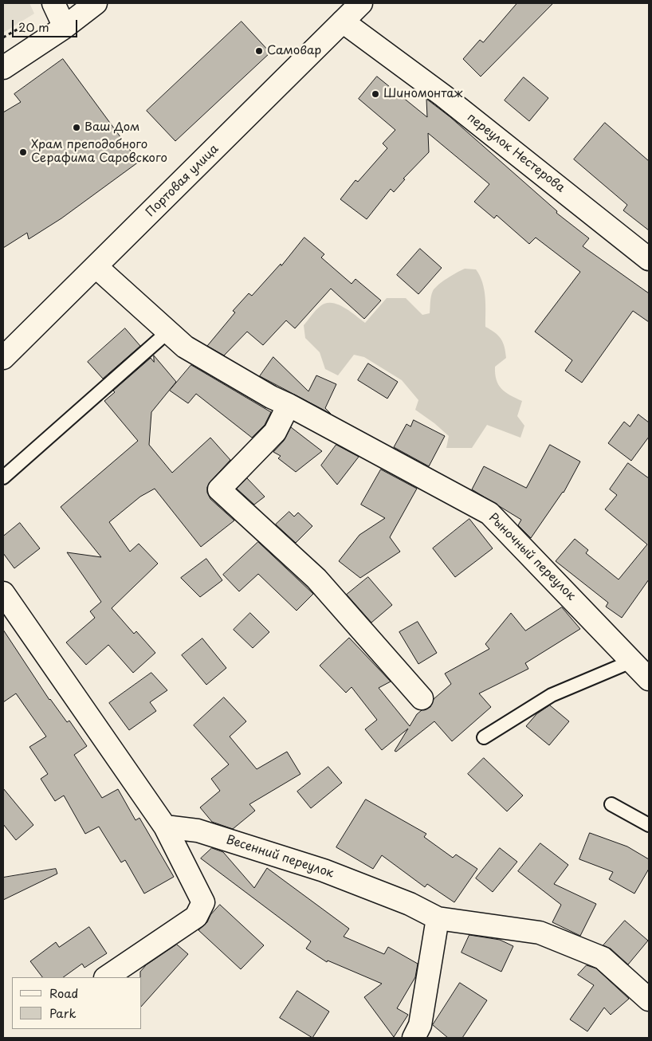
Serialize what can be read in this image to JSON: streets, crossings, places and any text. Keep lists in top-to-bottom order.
{
  "streets": {
    "street": [
      "переулок Нестерова",
      "Портовая улица",
      "Рыночный переулок",
      "Весенний переулок"
    ]
  },
  "crossings": [
    ["переулок Нестерова", "Портовая улица"],
    ["Портовая улица", "Рыночный переулок"]
  ],
  "places": [
    "Самовар",
    "Шиномонтаж",
    "Ваш Дом",
    "Храм преподобного Серафима Саровского"
  ],
  "legend": ["Road", "Park"],
  "scale_bar": "20 m"
}
